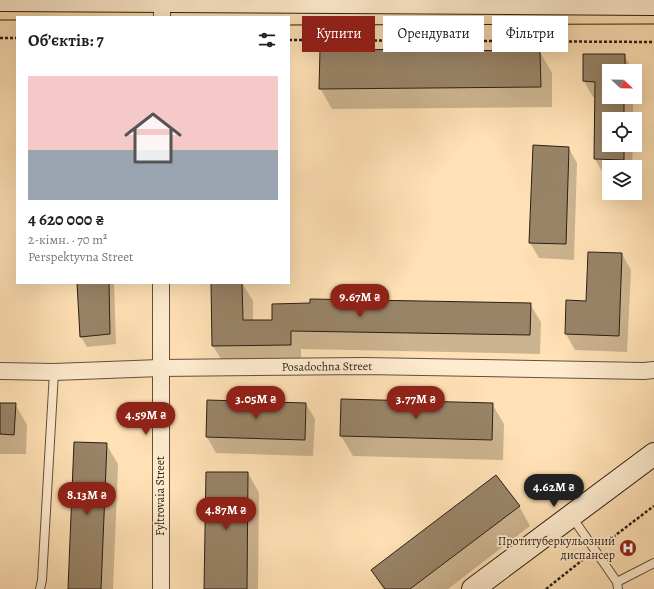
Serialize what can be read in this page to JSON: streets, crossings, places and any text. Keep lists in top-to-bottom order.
{
  "streets": {
    "street": ["Posadochna Street", "Fyltrovaia Street"]
  },
  "crossings": [
    ["Posadochna Street", "Fyltrovaia Street"]
  ],
  "places": {
    "hospital": ["Протитуберкульозний диспансер"]
  },
  "north": "right",
  "page": {
    "chip": ["Купити", "Орендувати", "Фільтри"],
    "heading": "Об’єктів: 7",
    "list": [
      {
        "name": "4 620 000 ₴",
        "note": "2-кімн. · 70 m² · Perspektyvna Street"
      }
    ],
    "price": [
      "9.67M ₴",
      "3.05M ₴",
      "3.77M ₴",
      "4.59M ₴",
      "4.62M ₴",
      "8.13M ₴",
      "4.87M ₴"
    ]
  }
}
